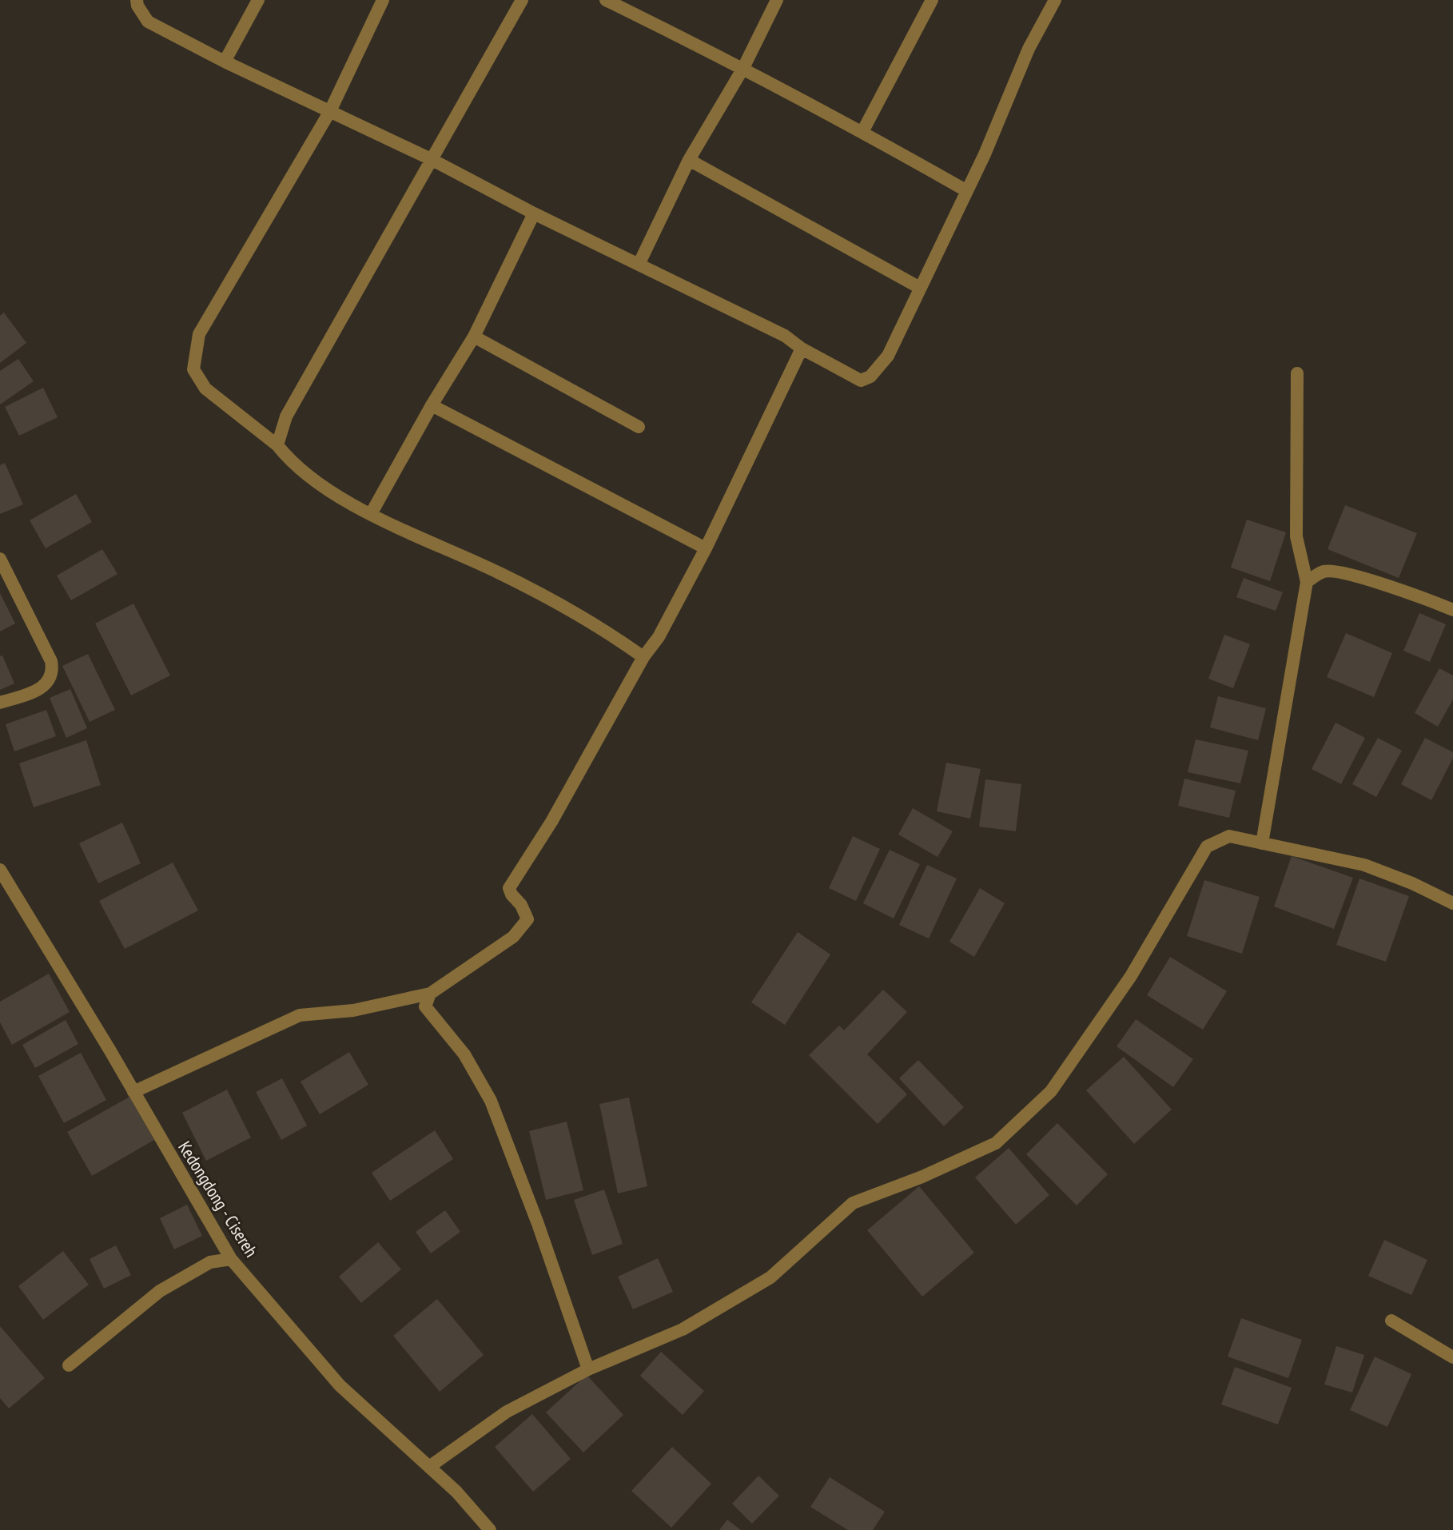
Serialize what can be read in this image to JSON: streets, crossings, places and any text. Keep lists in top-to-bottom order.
{
  "streets": {
    "street": ["Kedongdong - Cisereh"]
  }
}
